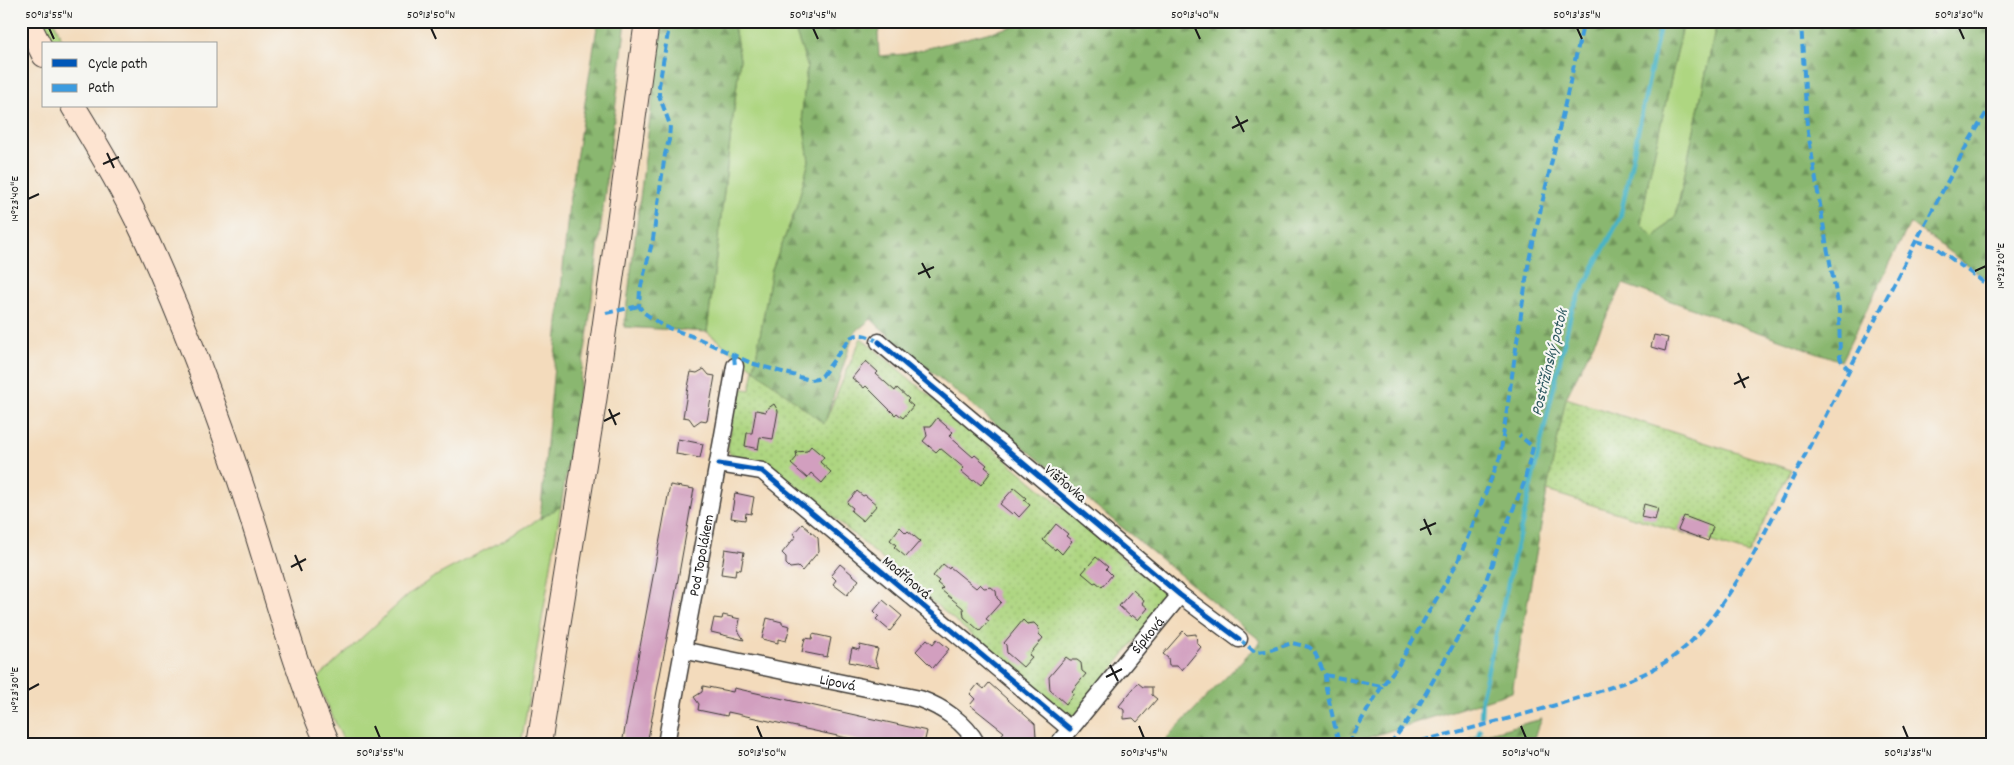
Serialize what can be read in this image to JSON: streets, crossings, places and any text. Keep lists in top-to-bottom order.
{
  "streets": {
    "street": [
      "Višňovka",
      "Pod Topolákem",
      "Modřínová",
      "Šípková",
      "Lipová"
    ]
  },
  "crossings": [
    ["Višňovka", "Šípková"],
    ["Pod Topolákem", "Modřínová"],
    ["Pod Topolákem", "Lipová"],
    ["Modřínová", "Šípková"]
  ],
  "water": ["Postřižínský potok"],
  "legend": ["Cycle path", "Path"],
  "coordinates": [
    "50°13'55\"N",
    "50°13'50\"N",
    "50°13'45\"N",
    "50°13'40\"N",
    "50°13'35\"N",
    "50°13'30\"N",
    "14°23'40\"E",
    "14°23'20\"E",
    "14°23'30\"E"
  ]
}
